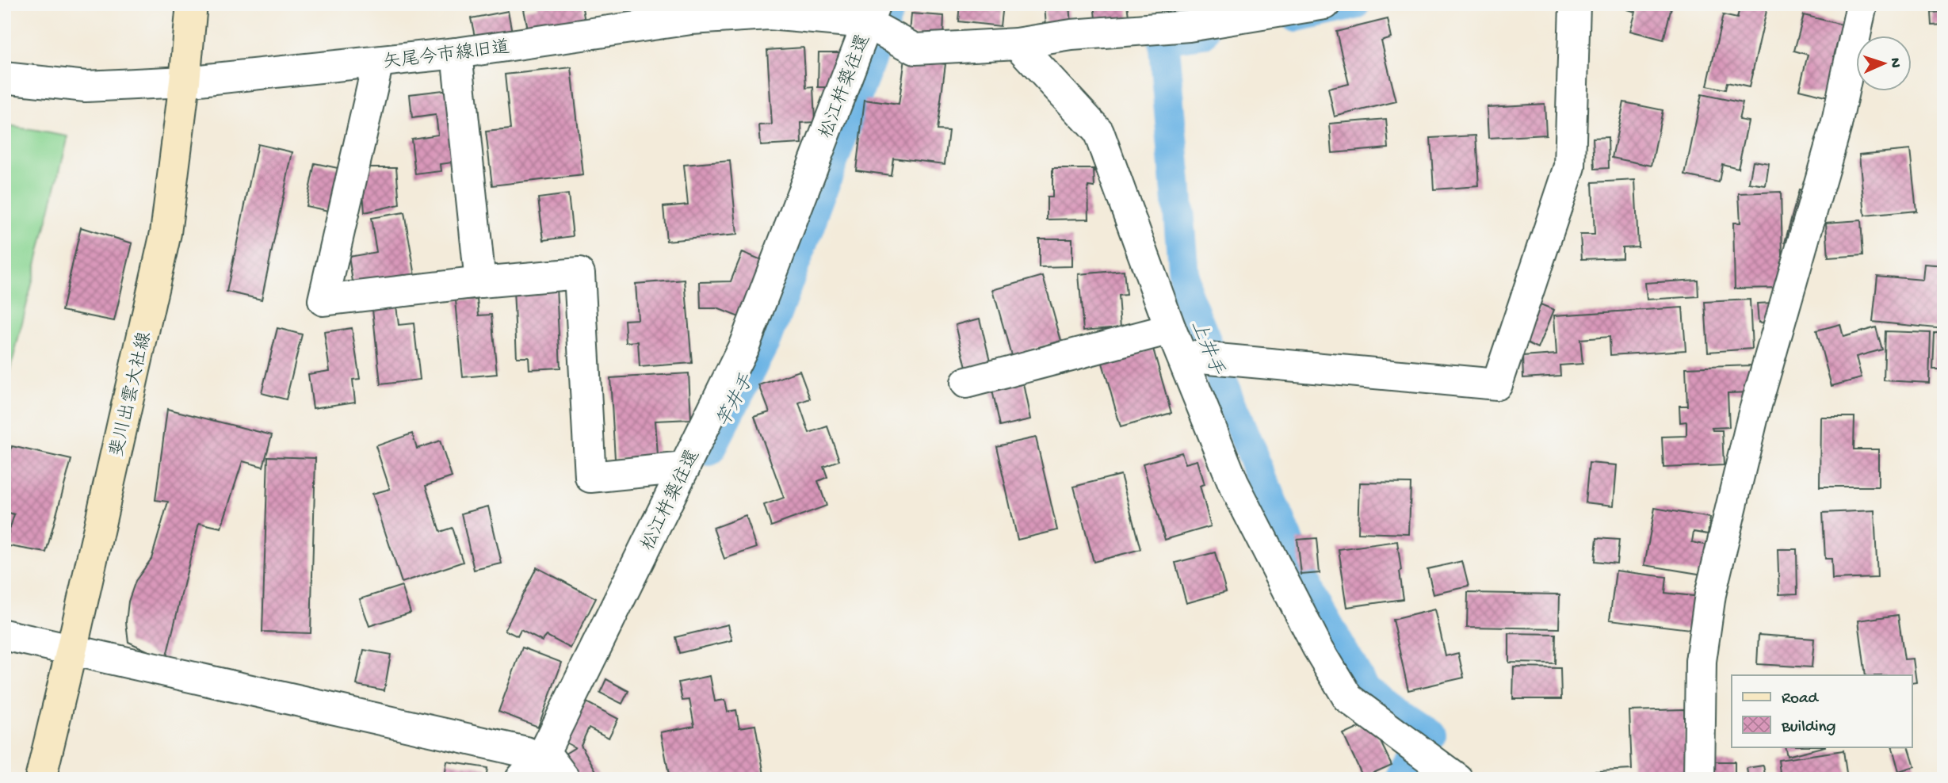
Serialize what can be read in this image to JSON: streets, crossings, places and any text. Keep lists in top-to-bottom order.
{
  "streets": {
    "main road": ["斐川出雲大社線"],
    "street": ["矢尾今市線旧道", "松江杵築往還"]
  },
  "crossings": [
    ["矢尾今市線旧道", "松江杵築往還"],
    ["矢尾今市線旧道", "斐川出雲大社線"]
  ],
  "water": ["上井手", "竿井手"],
  "legend": ["Road", "Building"],
  "north": "right"
}
